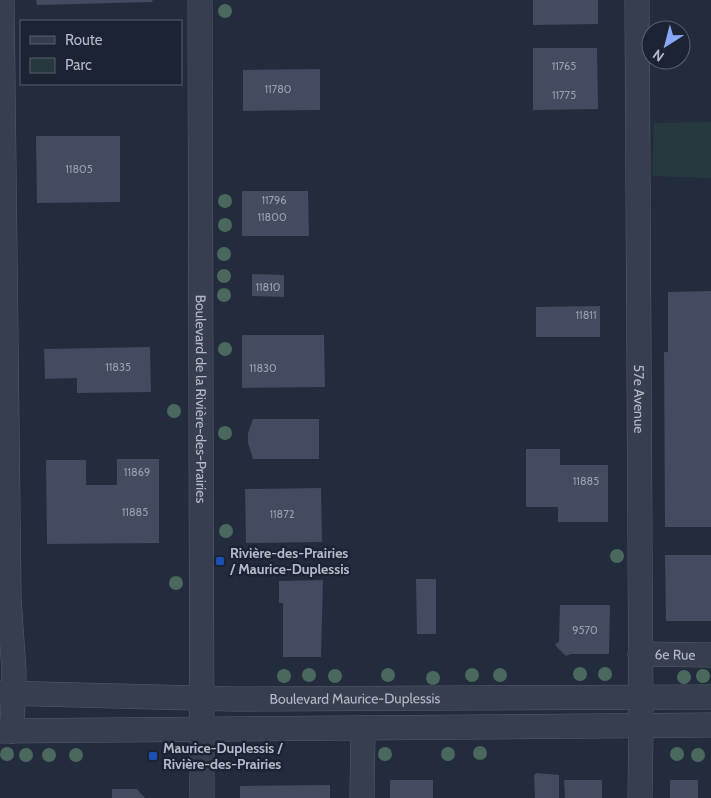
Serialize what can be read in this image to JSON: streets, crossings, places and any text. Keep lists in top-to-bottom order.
{
  "streets": {
    "street": [
      "Boulevard de la Rivière-des-Prairies",
      "57e Avenue",
      "6e Rue",
      "Boulevard Maurice-Duplessis"
    ]
  },
  "crossings": [
    ["Boulevard de la Rivière-des-Prairies", "Boulevard Maurice-Duplessis"],
    ["57e Avenue", "6e Rue"],
    ["57e Avenue", "Boulevard Maurice-Duplessis"]
  ],
  "places": {
    "transit": ["Rivière-des-Prairies / Maurice-Duplessis", "Maurice-Duplessis / Rivière-des-Prairies"]
  },
  "house_numbers": [
    "11765",
    "11780",
    "11775",
    "11805",
    "11796",
    "11800",
    "11810",
    "11811",
    "11835",
    "11830",
    "11869",
    "11885",
    "11885",
    "11872",
    "9570"
  ],
  "legend": ["Route", "Parc"],
  "north": "bottom left"
}
